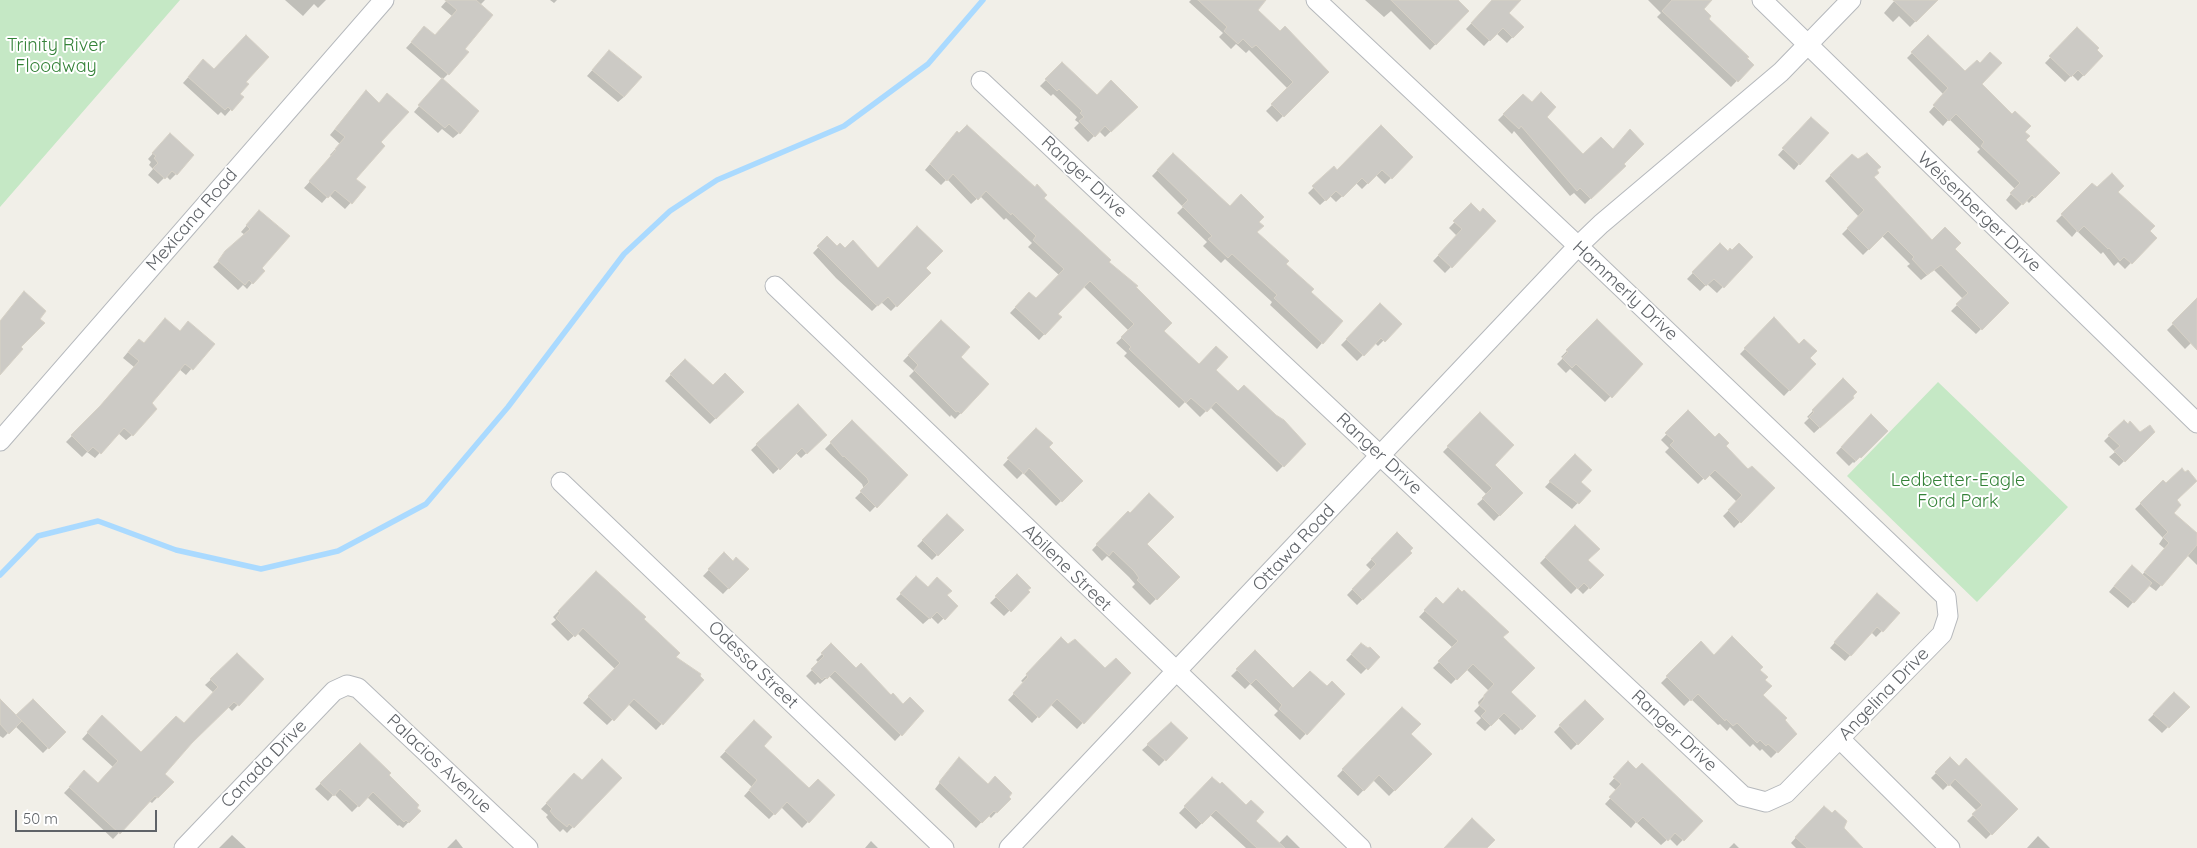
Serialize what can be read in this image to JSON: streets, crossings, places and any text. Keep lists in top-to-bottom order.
{
  "streets": {
    "street": [
      "Ranger Drive",
      "Weisenberger Drive",
      "Mexicana Road",
      "Hammerly Drive",
      "Ottawa Road",
      "Abilene Street",
      "Odessa Street",
      "Angelina Drive",
      "Canada Drive",
      "Palacios Avenue"
    ]
  },
  "crossings": [
    ["Ranger Drive", "Ottawa Road"],
    ["Ranger Drive", "Angelina Drive"],
    ["Weisenberger Drive", "Ottawa Road"],
    ["Hammerly Drive", "Ottawa Road"],
    ["Hammerly Drive", "Angelina Drive"],
    ["Ottawa Road", "Abilene Street"],
    ["Canada Drive", "Palacios Avenue"]
  ],
  "parks": ["Trinity River Floodway", "Ledbetter-Eagle Ford Park"],
  "scale_bar": "50 m"
}
